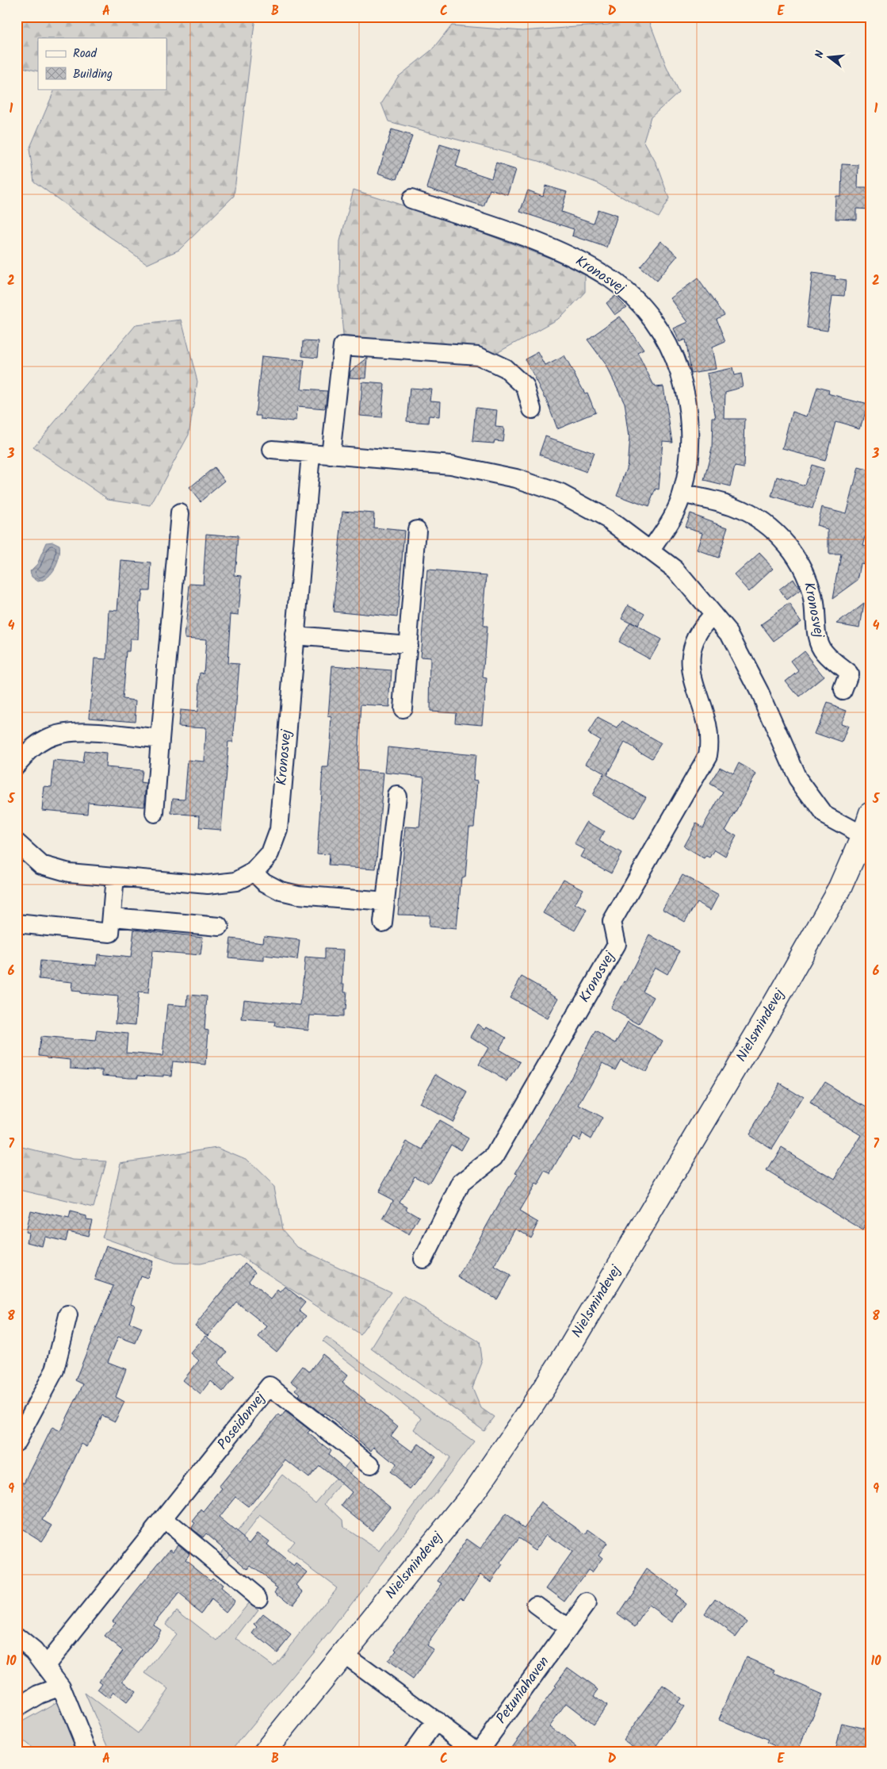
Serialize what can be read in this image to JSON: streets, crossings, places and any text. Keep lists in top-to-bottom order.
{
  "streets": {
    "street": [
      "Kronosvej",
      "Nielsmindevej",
      "Poseidonvej",
      "Petuniahaven"
    ]
  },
  "crossings": [
    ["Nielsmindevej", "Petuniahaven"]
  ],
  "legend": ["Road", "Building"],
  "north": "left",
  "grid": {
    "columns": [
      "A",
      "B",
      "C",
      "D",
      "E"
    ],
    "rows": [
      "1",
      "2",
      "3",
      "4",
      "5",
      "6",
      "7",
      "8",
      "9",
      "10"
    ]
  }
}
